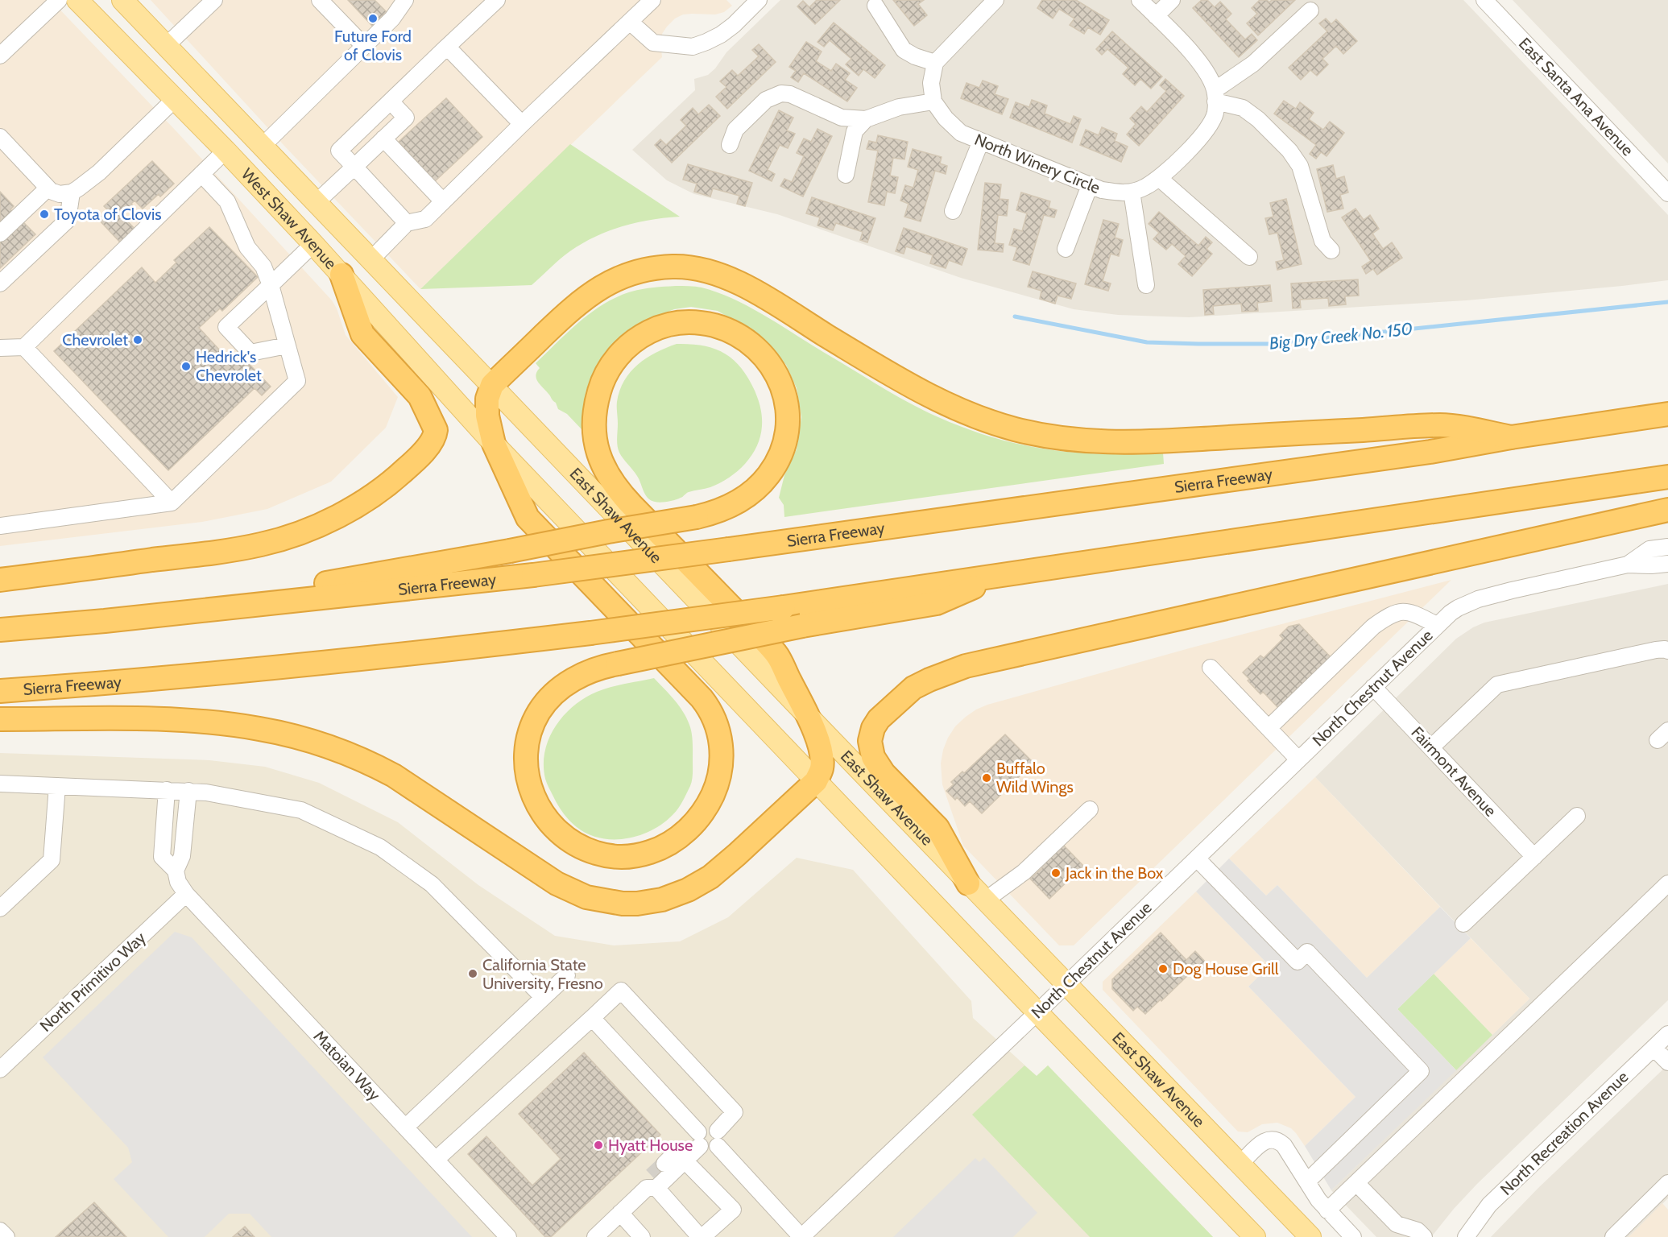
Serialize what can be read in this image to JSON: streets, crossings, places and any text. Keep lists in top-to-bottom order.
{
  "streets": {
    "highway": ["Sierra Freeway"],
    "main road": ["West Shaw Avenue", "East Shaw Avenue"],
    "street": [
      "East Santa Ana Avenue",
      "North Winery Circle",
      "North Chestnut Avenue",
      "Fairmont Avenue",
      "North Primitivo Way",
      "Matoian Way",
      "North Recreation Avenue"
    ]
  },
  "crossings": [
    ["West Shaw Avenue", "East Shaw Avenue"],
    ["East Shaw Avenue", "North Chestnut Avenue"],
    ["North Chestnut Avenue", "Fairmont Avenue"],
    ["North Primitivo Way", "Matoian Way"]
  ],
  "water": ["Big Dry Creek No. 150"],
  "places": [
    "Future Ford of Clovis",
    "Toyota of Clovis",
    "Chevrolet",
    "Hedrick's Chevrolet",
    "Buffalo Wild Wings",
    "Jack in the Box",
    "Dog House Grill",
    "California State University, Fresno",
    "Hyatt House"
  ]
}
